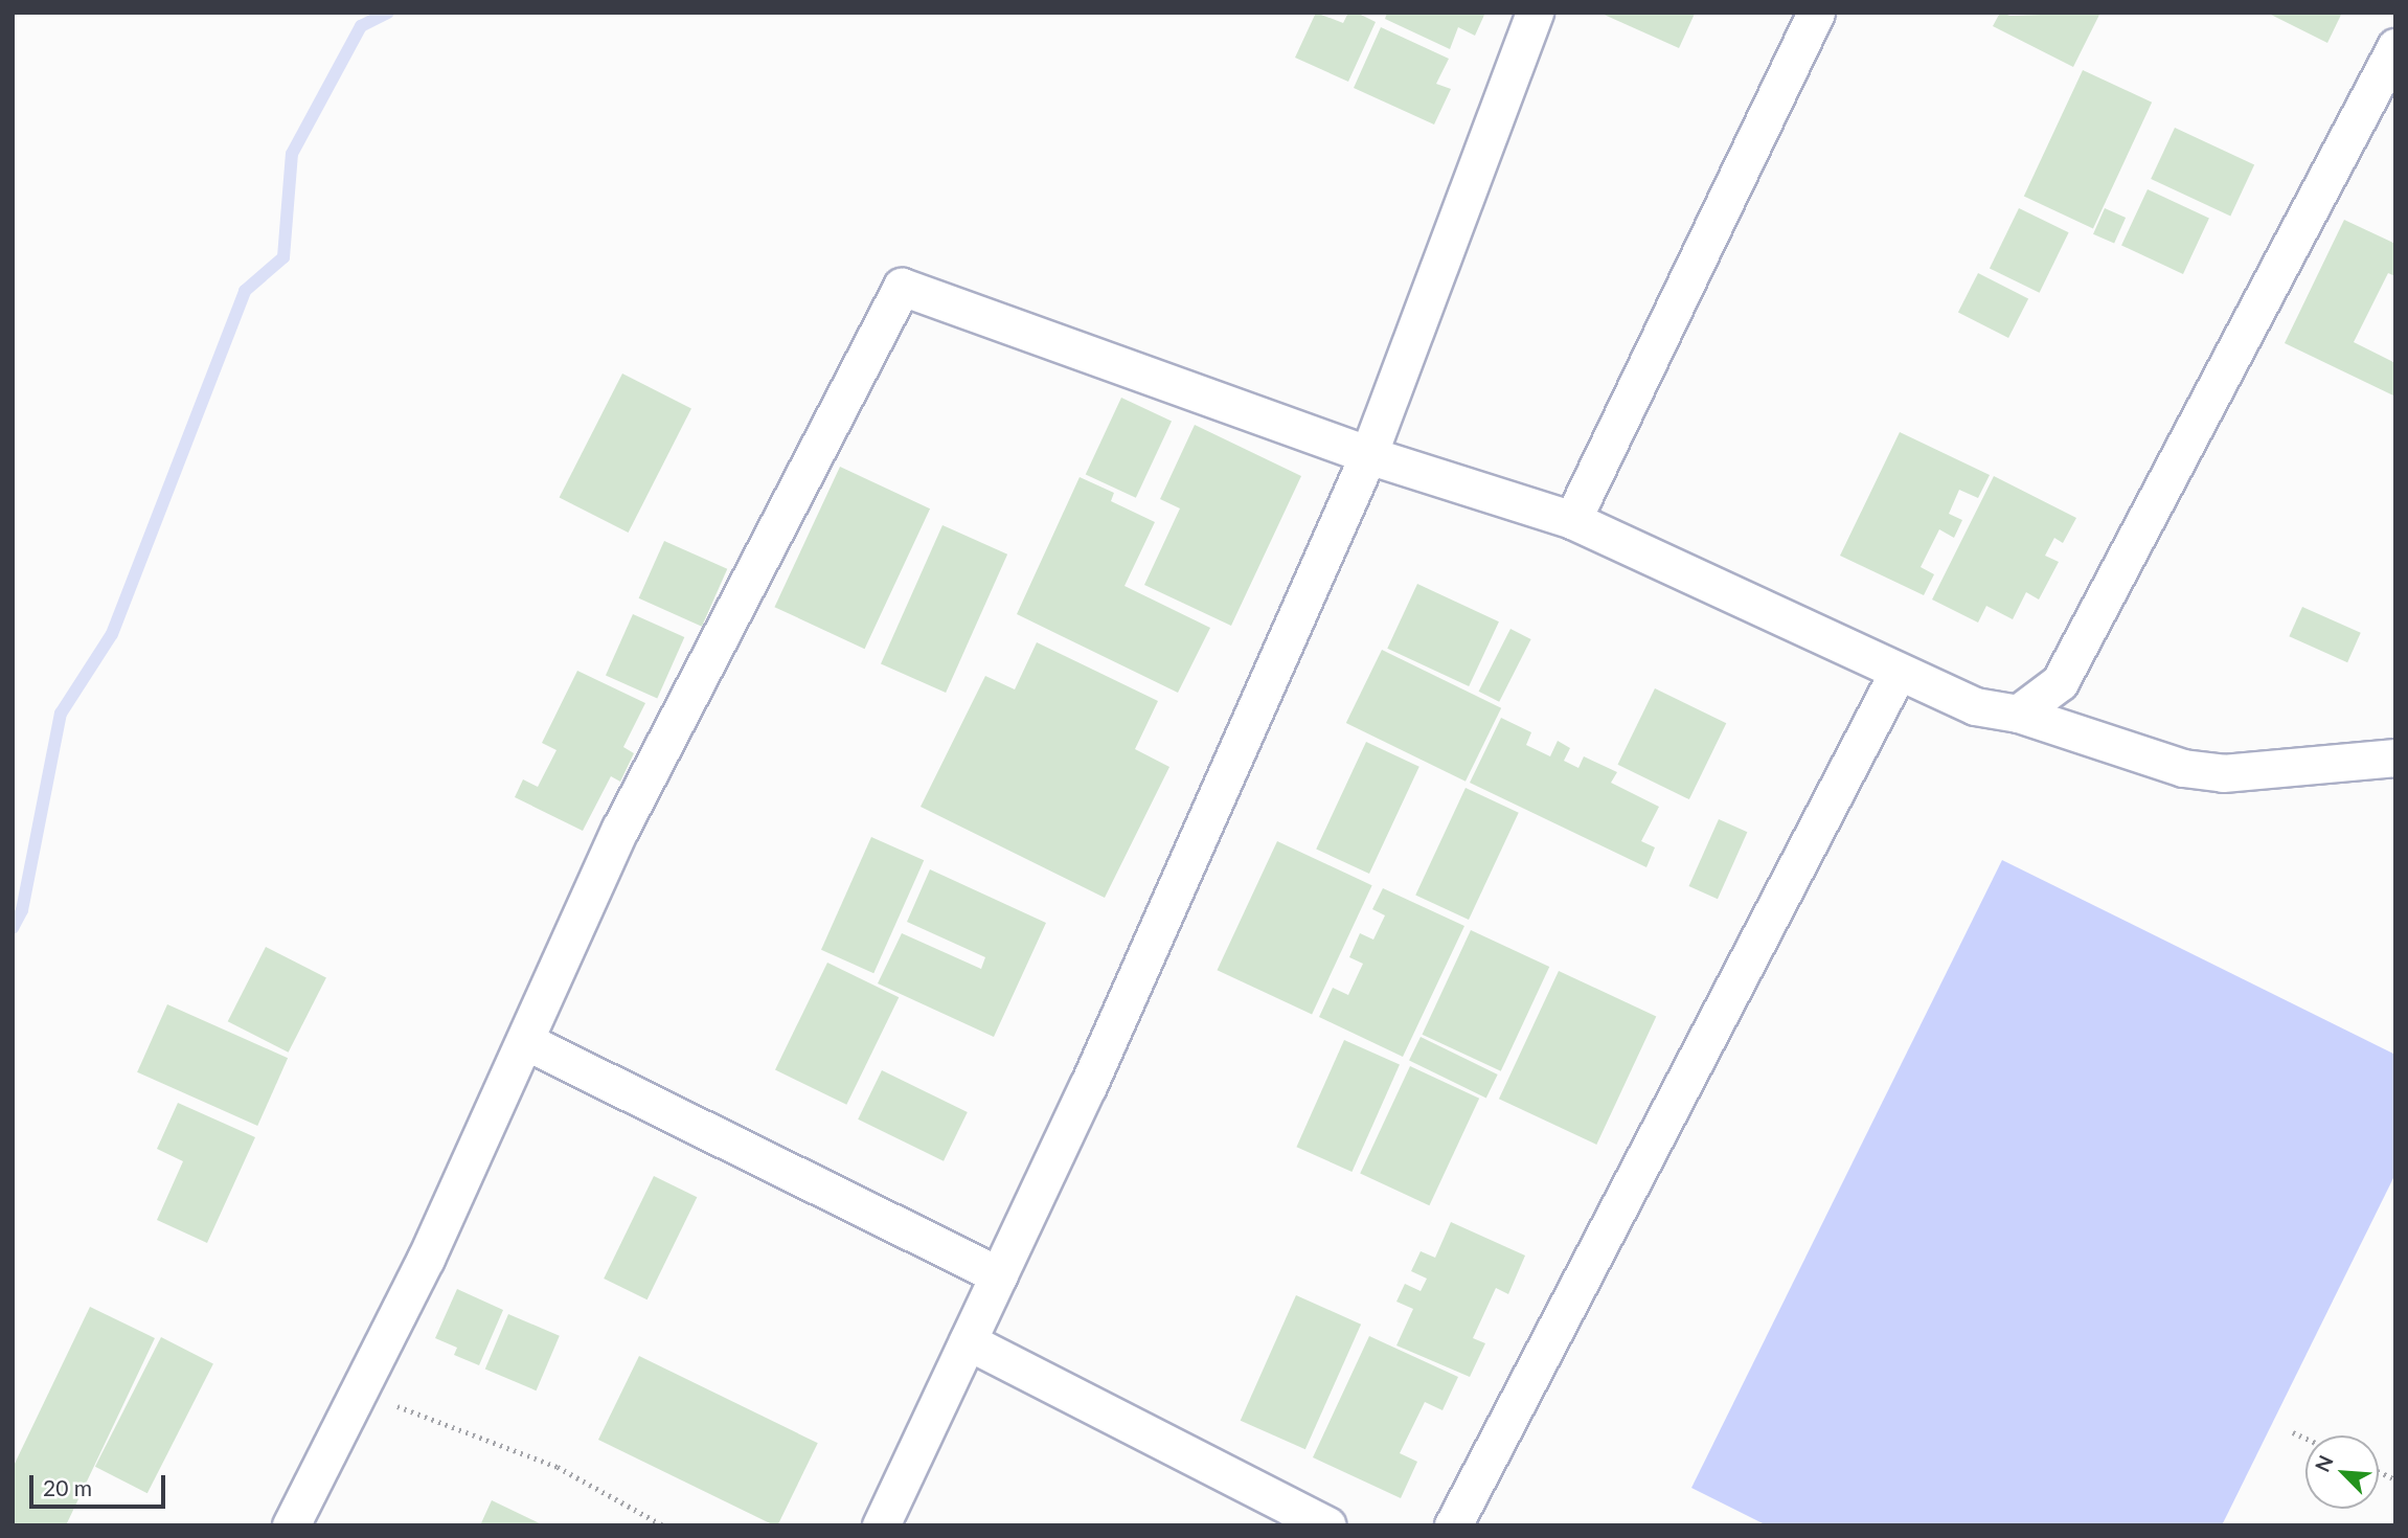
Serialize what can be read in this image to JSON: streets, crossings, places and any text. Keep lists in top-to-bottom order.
{
  "scale_bar": "20 m",
  "north": "top left"
}
